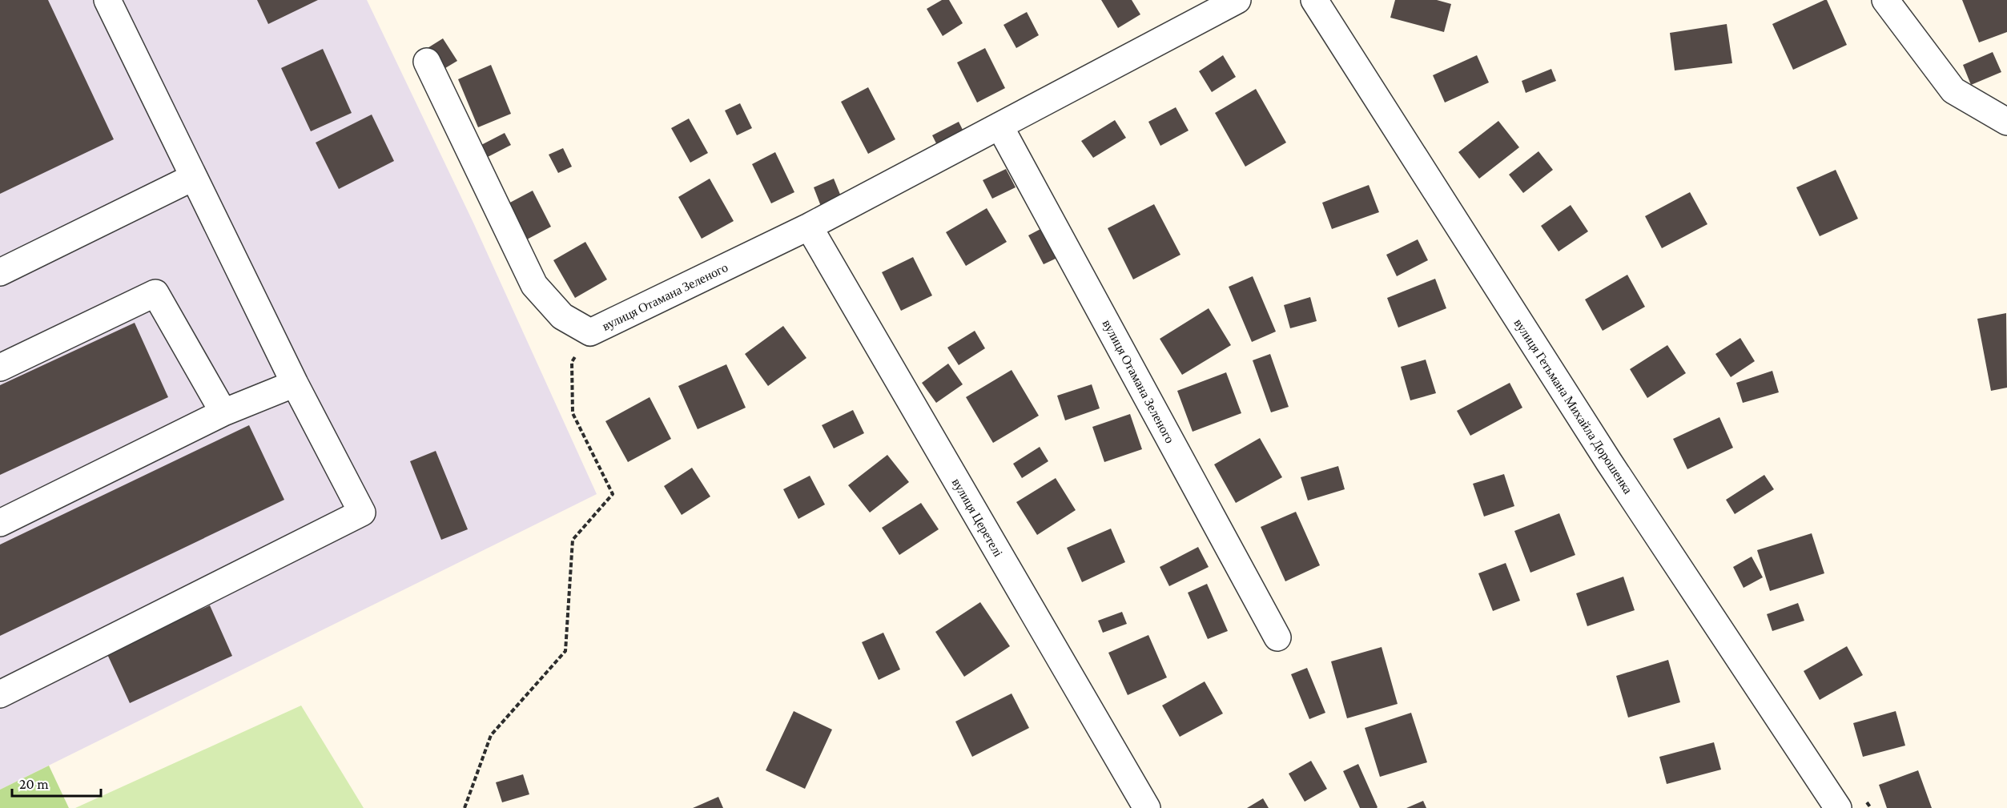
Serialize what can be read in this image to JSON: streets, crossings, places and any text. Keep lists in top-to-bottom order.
{
  "streets": {
    "street": ["вулиця Отамана Зеленого", "вулиця Гетьмана Михайла Дорошенка", "вулиця Церетелі"]
  },
  "crossings": [
    ["вулиця Отамана Зеленого", "вулиця Церетелі"]
  ],
  "scale_bar": "20 m"
}
